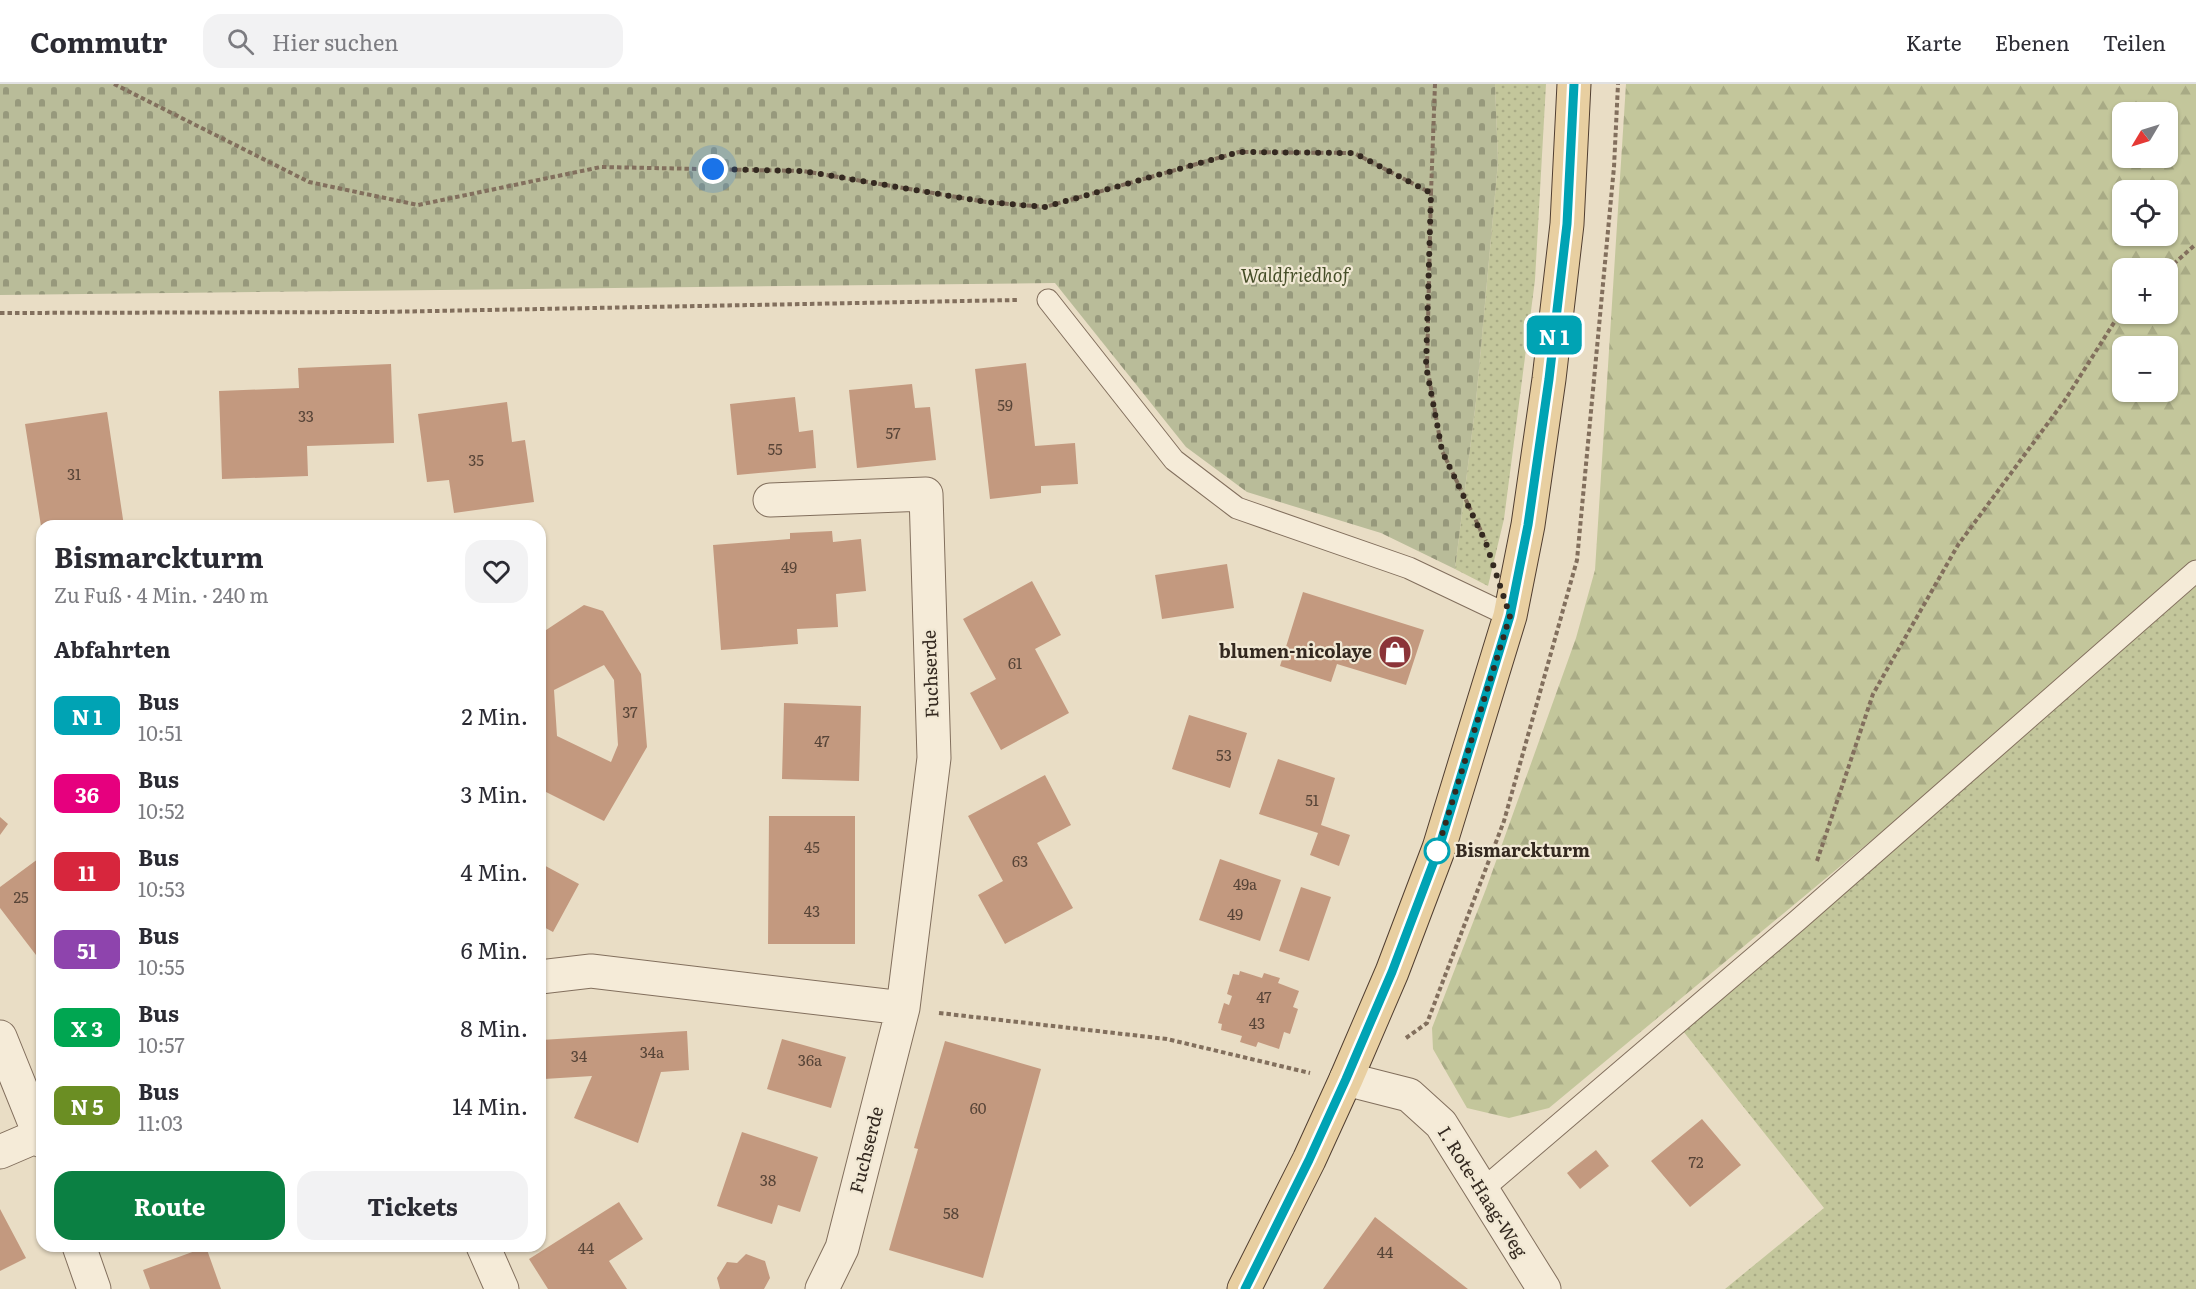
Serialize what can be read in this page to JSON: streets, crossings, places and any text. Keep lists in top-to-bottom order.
{
  "streets": {
    "street": ["Fuchserde", "I. Rote-Haag-Weg"]
  },
  "parks": ["Waldfriedhof"],
  "places": {
    "shop": ["blumen-nicolaye"],
    "other": ["Bismarckturm"]
  },
  "house_numbers": [
    "59",
    "33",
    "57",
    "55",
    "35",
    "31",
    "49",
    "61",
    "37",
    "47",
    "53",
    "51",
    "45",
    "63",
    "49a",
    "25",
    "43",
    "49",
    "47",
    "43",
    "34a",
    "34",
    "36a",
    "60",
    "72",
    "38",
    "58",
    "44",
    "44"
  ],
  "north": "bottom left",
  "page": {
    "header": "Commutr",
    "search": "Hier suchen",
    "nav": ["Karte", "Ebenen", "Teilen"],
    "on_map": "N 1",
    "map_buttons": ["+", "−"],
    "heading": [
      ["Bismarckturm", "Zu Fuß · 4 Min. · 240 m"],
      "Abfahrten"
    ],
    "list": [
      {
        "mark": "N 1",
        "name": "Bus",
        "note": "10:51",
        "value": "2 Min."
      },
      {
        "mark": "36",
        "name": "Bus",
        "note": "10:52",
        "value": "3 Min."
      },
      {
        "mark": "11",
        "name": "Bus",
        "note": "10:53",
        "value": "4 Min."
      },
      {
        "mark": "51",
        "name": "Bus",
        "note": "10:55",
        "value": "6 Min."
      },
      {
        "mark": "X 3",
        "name": "Bus",
        "note": "10:57",
        "value": "8 Min."
      },
      {
        "mark": "N 5",
        "name": "Bus",
        "note": "11:03",
        "value": "14 Min."
      }
    ],
    "buttons": ["Route", "Tickets"]
  }
}
